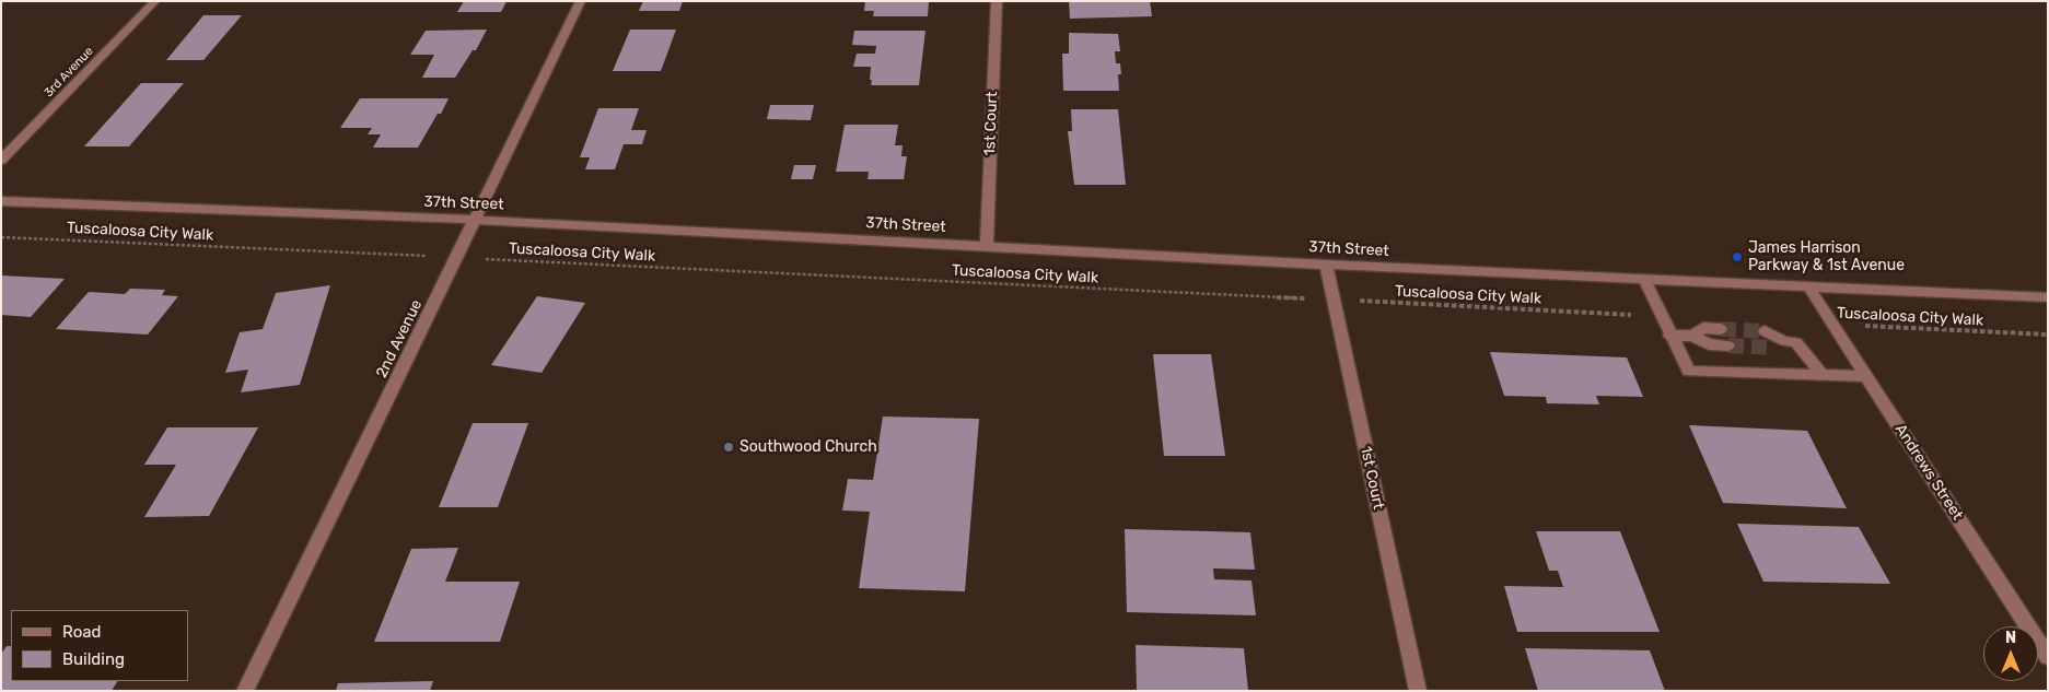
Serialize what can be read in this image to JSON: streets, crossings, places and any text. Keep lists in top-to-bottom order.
{
  "streets": {
    "street": [
      "3rd Avenue",
      "1st Court",
      "37th Street",
      "2nd Avenue",
      "Andrews Street"
    ],
    "path": ["Tuscaloosa City Walk"]
  },
  "crossings": [
    ["1st Court", "37th Street"],
    ["1st Court", "Tuscaloosa City Walk"],
    ["37th Street", "2nd Avenue"],
    ["37th Street", "Andrews Street"],
    ["Tuscaloosa City Walk", "2nd Avenue"],
    ["Tuscaloosa City Walk", "Andrews Street"]
  ],
  "places": ["James Harrison Parkway & 1st Avenue", "Southwood Church"],
  "legend": ["Road", "Building"],
  "north": "top"
}
